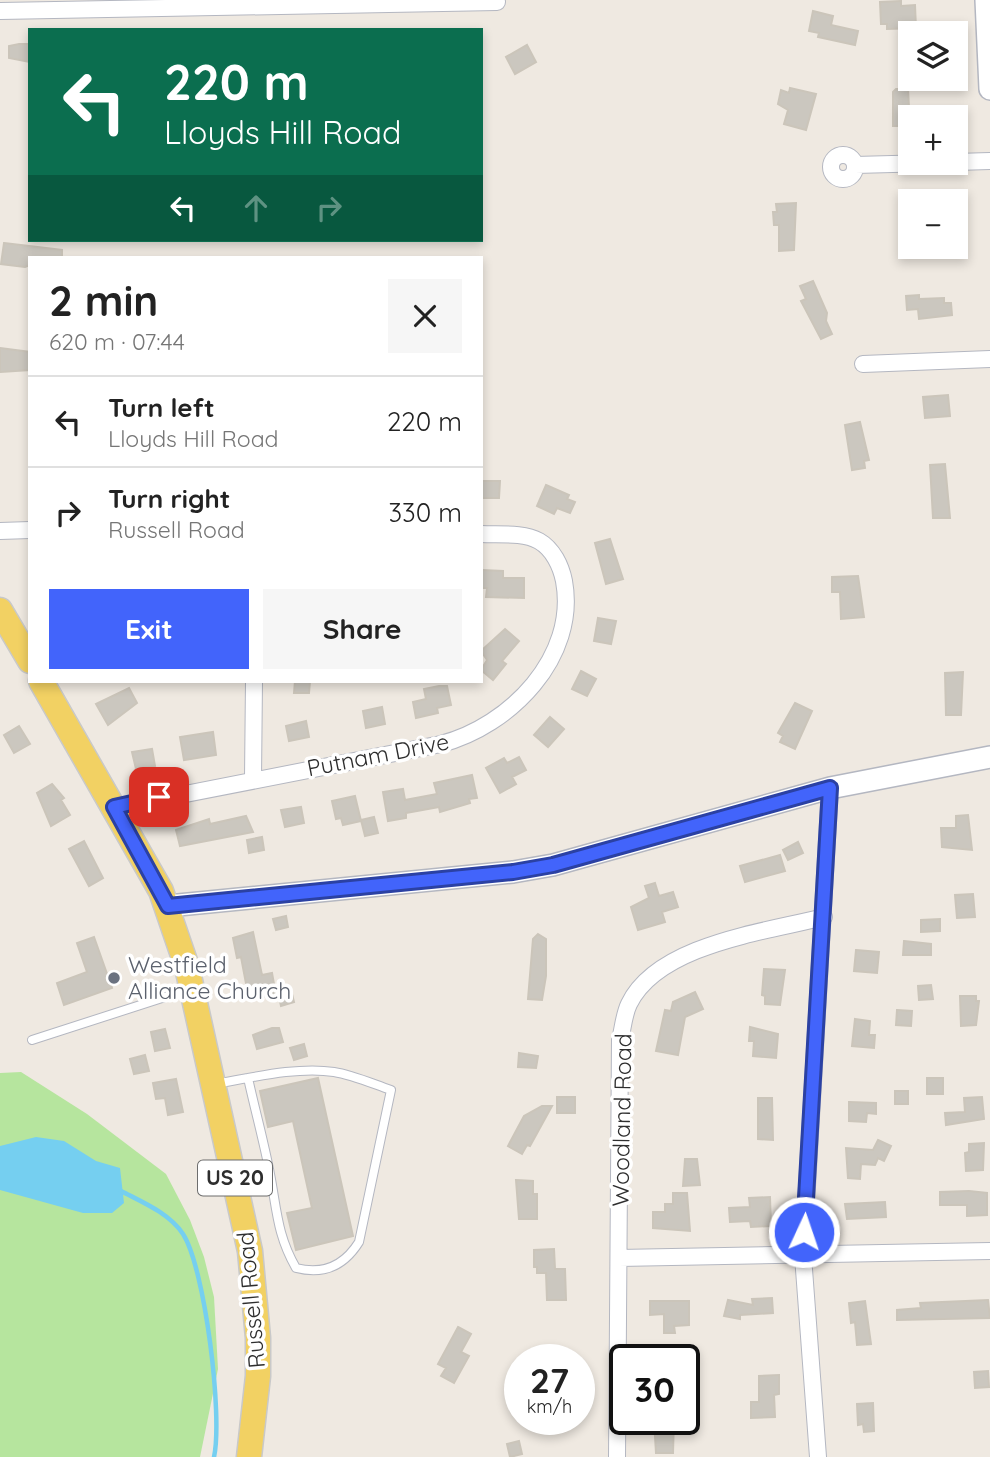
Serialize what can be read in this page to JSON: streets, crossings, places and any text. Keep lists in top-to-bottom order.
{
  "streets": {
    "main road": ["US 20", "Russell Road"],
    "street": ["Putnam Drive", "Woodland Road"]
  },
  "crossings": [
    ["Putnam Drive", "Russell Road"]
  ],
  "places": ["Westfield Alliance Church"],
  "page": {
    "map_buttons": ["+", "−"],
    "turn": ["220 m", "Lloyds Hill Road"],
    "heading": ["2 min", "620 m · 07:44"],
    "list": [
      {
        "name": "Turn left",
        "note": "Lloyds Hill Road",
        "value": "220 m"
      },
      {
        "name": "Turn right",
        "note": "Russell Road",
        "value": "330 m"
      }
    ],
    "buttons": ["Exit", "Share"],
    "speed": "27 km/h",
    "limit": "30"
  }
}
